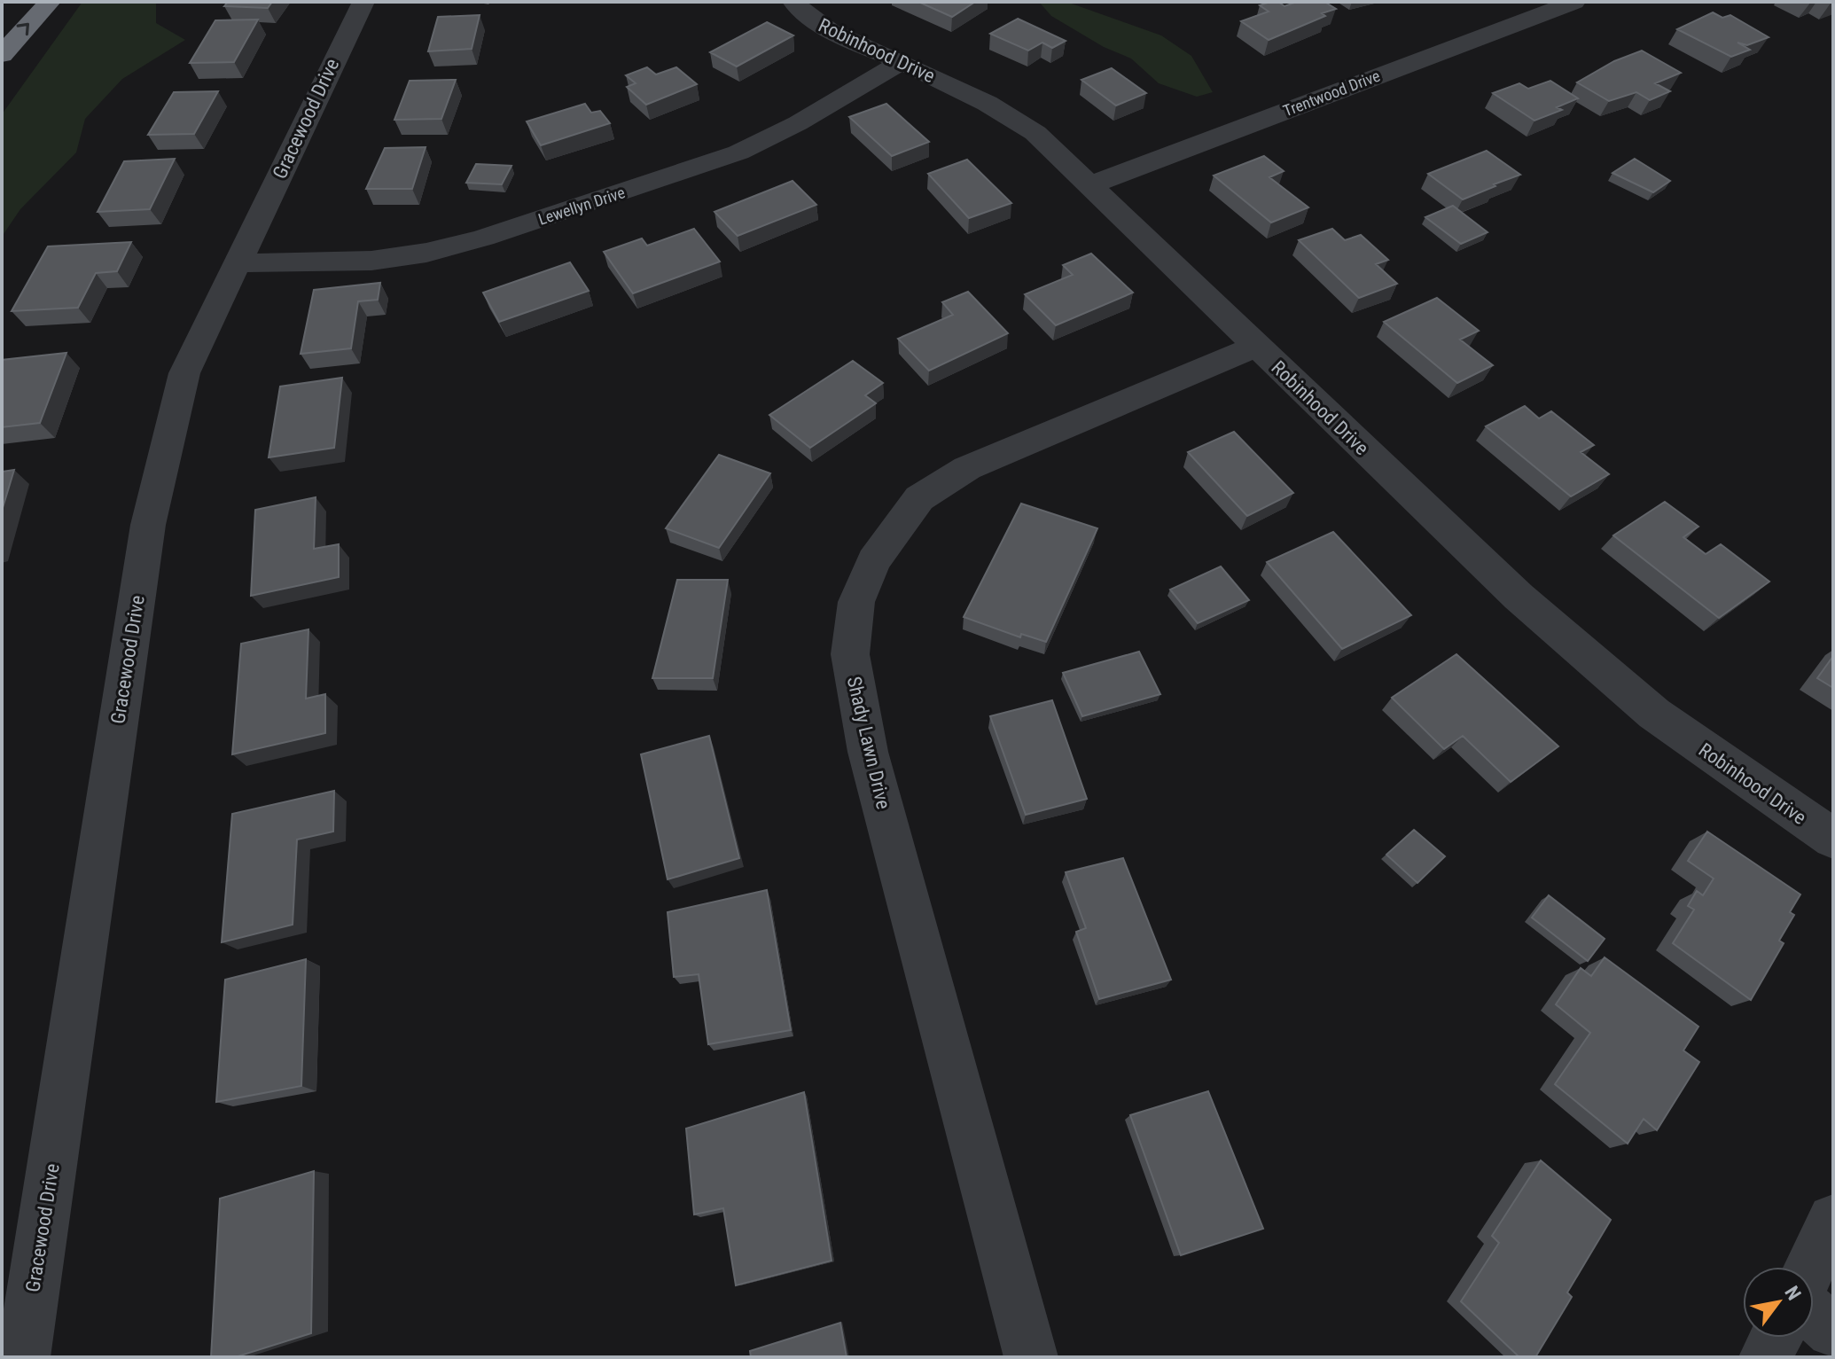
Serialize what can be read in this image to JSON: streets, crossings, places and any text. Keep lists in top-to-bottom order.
{
  "streets": {
    "street": [
      "Robinhood Drive",
      "Trentwood Drive",
      "Gracewood Drive",
      "Lewellyn Drive",
      "Shady Lawn Drive"
    ]
  },
  "crossings": [
    ["Robinhood Drive", "Trentwood Drive"],
    ["Robinhood Drive", "Lewellyn Drive"],
    ["Robinhood Drive", "Shady Lawn Drive"],
    ["Gracewood Drive", "Lewellyn Drive"]
  ],
  "north": "top right"
}
